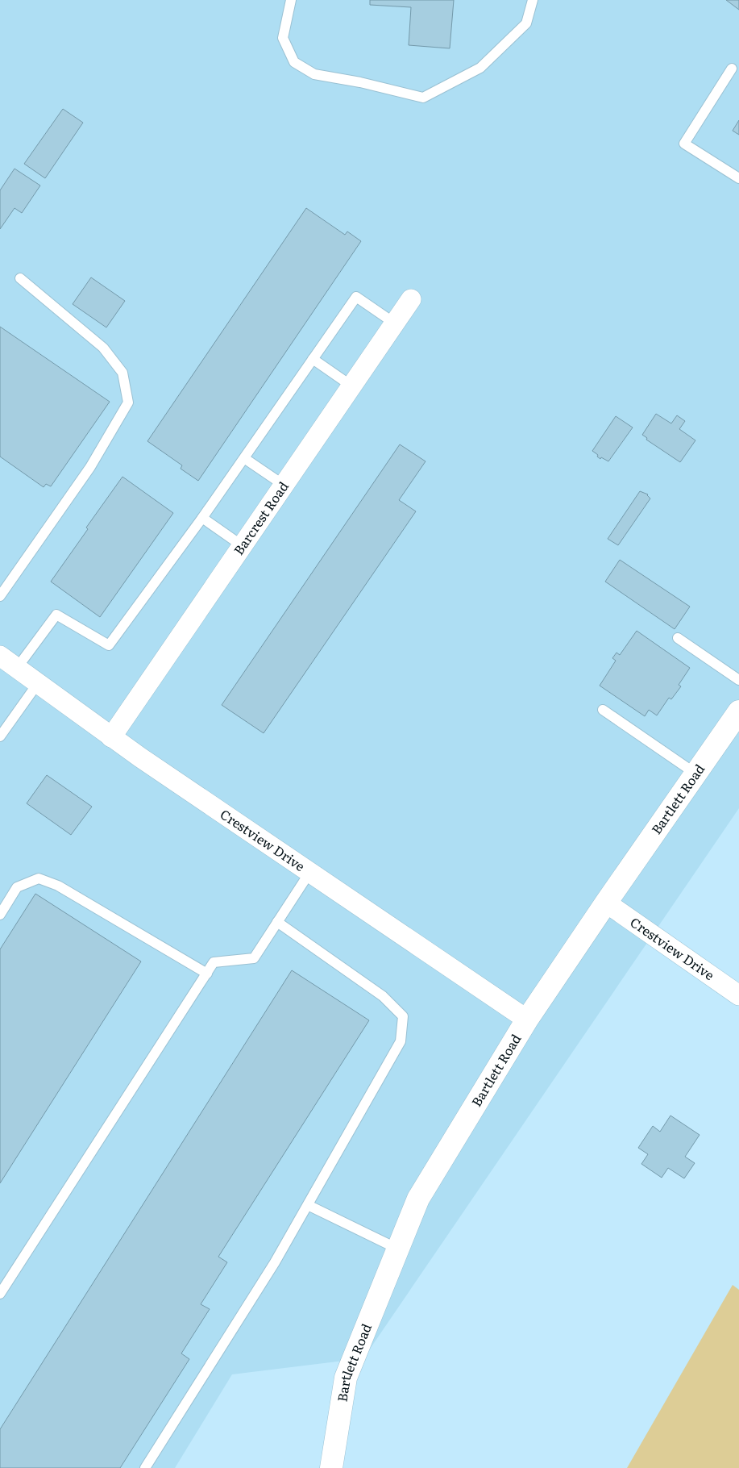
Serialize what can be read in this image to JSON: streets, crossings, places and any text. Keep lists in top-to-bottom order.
{
  "streets": {
    "main road": ["Bartlett Road"],
    "street": ["Barcrest Road", "Crestview Drive"]
  },
  "crossings": [
    ["Barcrest Road", "Crestview Drive"],
    ["Bartlett Road", "Crestview Drive"]
  ]
}
